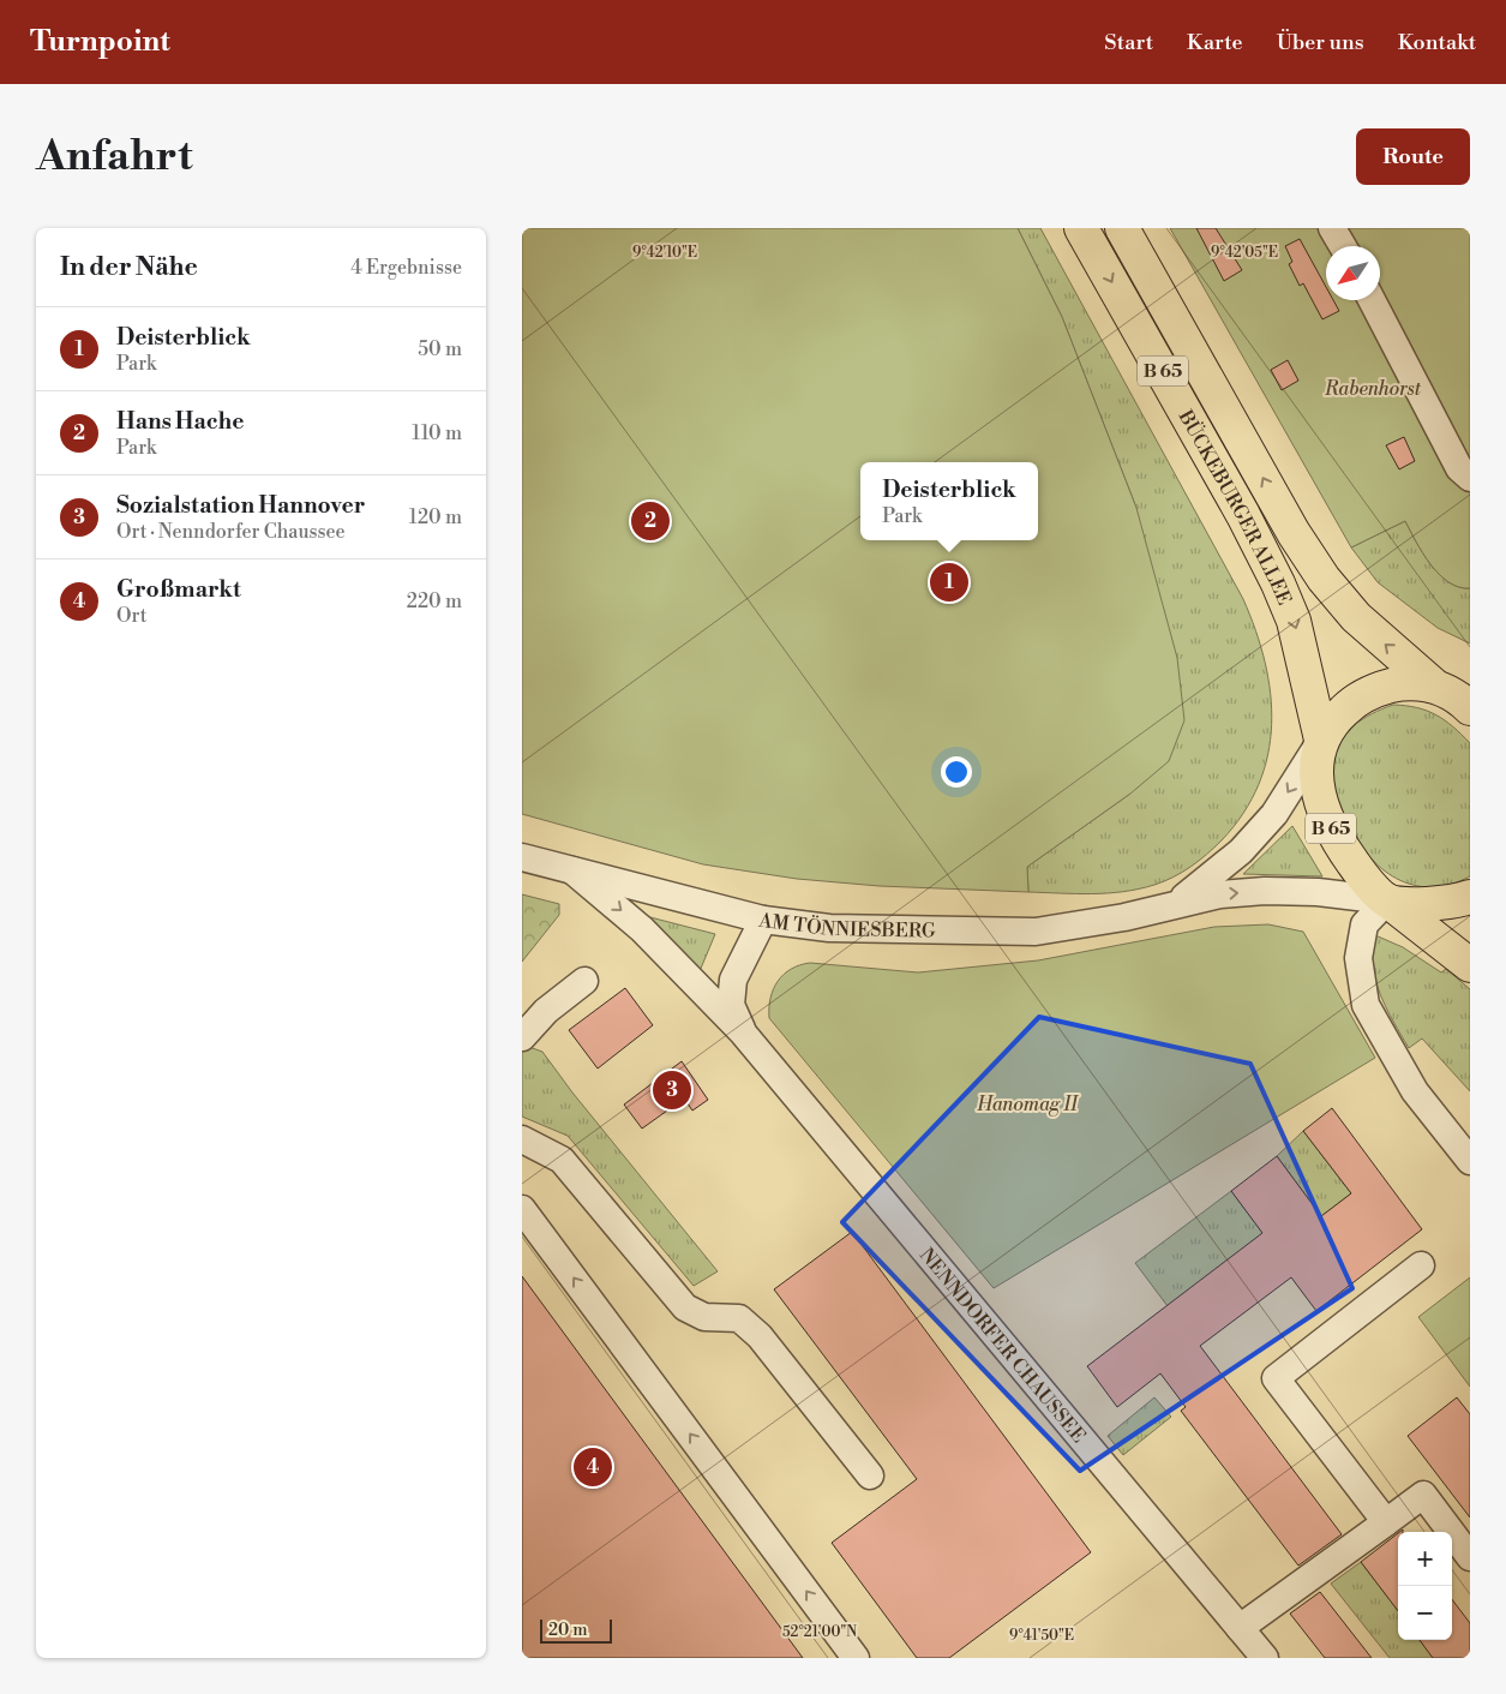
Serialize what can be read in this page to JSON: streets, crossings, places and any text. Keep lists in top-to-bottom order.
{
  "streets": {
    "main road": ["B 65", "BÜCKEBURGER ALLEE"],
    "street": ["AM TÖNNIESBERG", "NENNDORFER CHAUSSEE"]
  },
  "crossings": [
    ["B 65", "BÜCKEBURGER ALLEE"],
    ["B 65", "AM TÖNNIESBERG"],
    ["BÜCKEBURGER ALLEE", "AM TÖNNIESBERG"],
    ["AM TÖNNIESBERG", "NENNDORFER CHAUSSEE"]
  ],
  "parks": ["Rabenhorst", "Hanomag II"],
  "scale_bar": "20 m",
  "north": "bottom left",
  "page": {
    "header": "Turnpoint",
    "nav": [
      "Start",
      "Karte",
      "Über uns",
      "Kontakt"
    ],
    "buttons": "Route",
    "title": "Anfahrt",
    "heading": ["In der Nähe", "4 Ergebnisse"],
    "list": [
      {
        "mark": "1",
        "name": "Deisterblick",
        "note": "Park",
        "value": "50 m"
      },
      {
        "mark": "2",
        "name": "Hans Hache",
        "note": "Park",
        "value": "110 m"
      },
      {
        "mark": "3",
        "name": "Sozialstation Hannover",
        "note": "Ort · Nenndorfer Chaussee",
        "value": "120 m"
      },
      {
        "mark": "4",
        "name": "Großmarkt",
        "note": "Ort",
        "value": "220 m"
      }
    ],
    "popup": ["Deisterblick", "Park"],
    "pins": [
      "2",
      "1",
      "3",
      "4"
    ],
    "map_buttons": ["+", "−"],
    "scale": "20 m"
  },
  "coordinates": [
    "9°42'10\"E",
    "9°42'05\"E",
    "52°21'00\"N",
    "9°41'50\"E"
  ]
}
